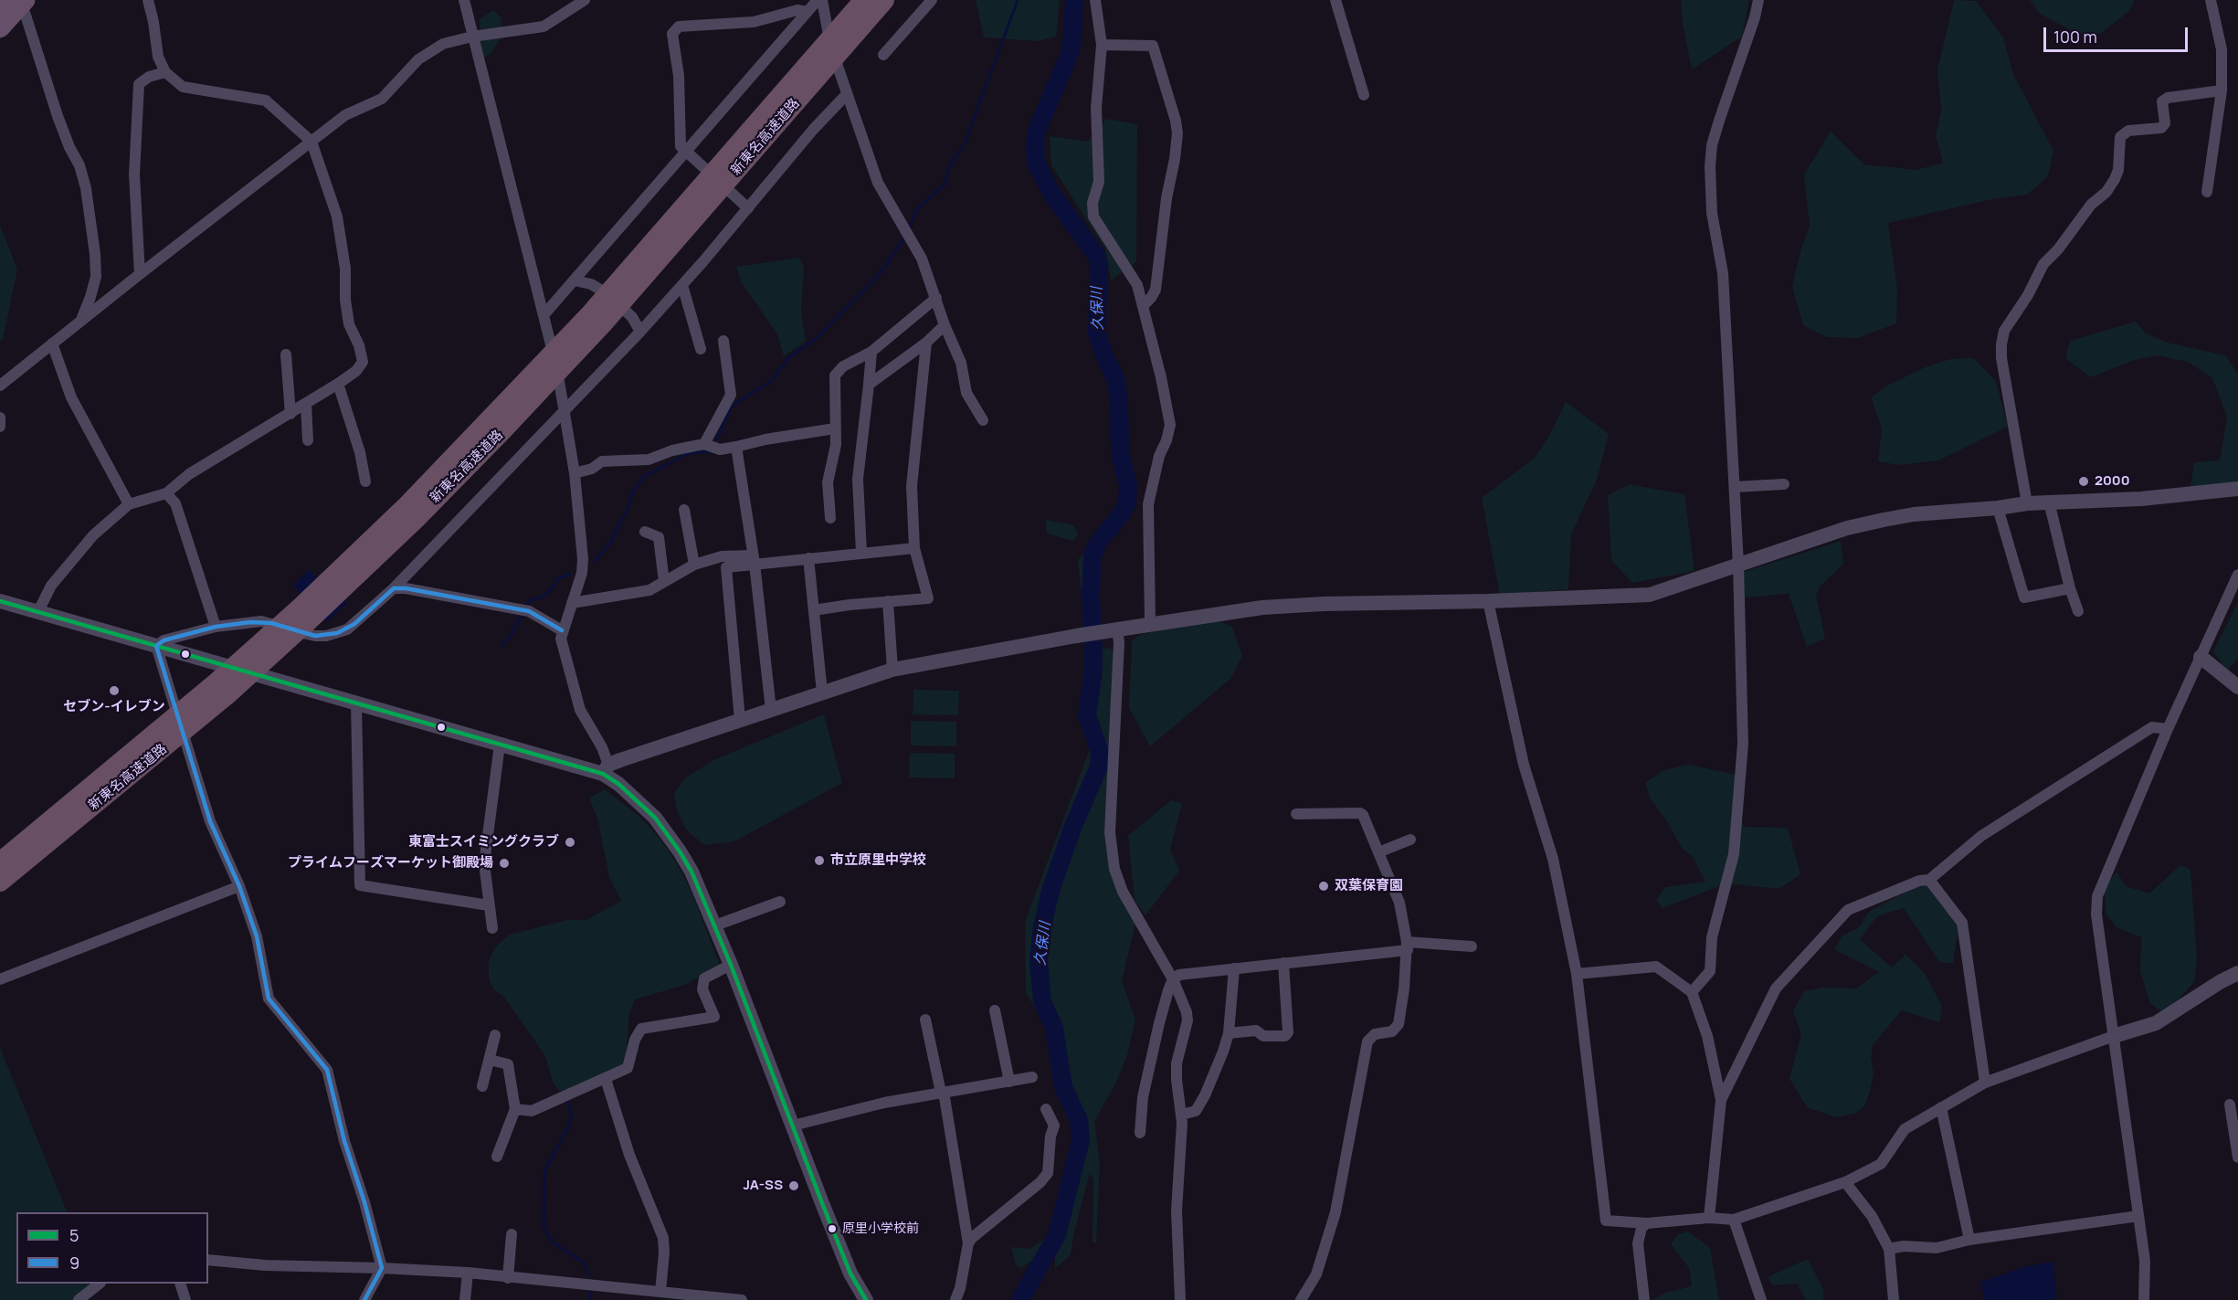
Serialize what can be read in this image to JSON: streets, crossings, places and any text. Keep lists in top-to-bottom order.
{
  "streets": {
    "highway": ["新東名高速道路"]
  },
  "water": ["久保川"],
  "places": [
    "2000",
    "セブン-イレブン",
    "東富士スイミングクラブ",
    "市立原里中学校",
    "プライムフーズマーケット御殿場",
    "双葉保育園",
    "JA-SS",
    "原里小学校前"
  ],
  "lines": ["transit line 9", "transit line 5"],
  "legend": ["5", "9"],
  "scale_bar": "100 m"
}
